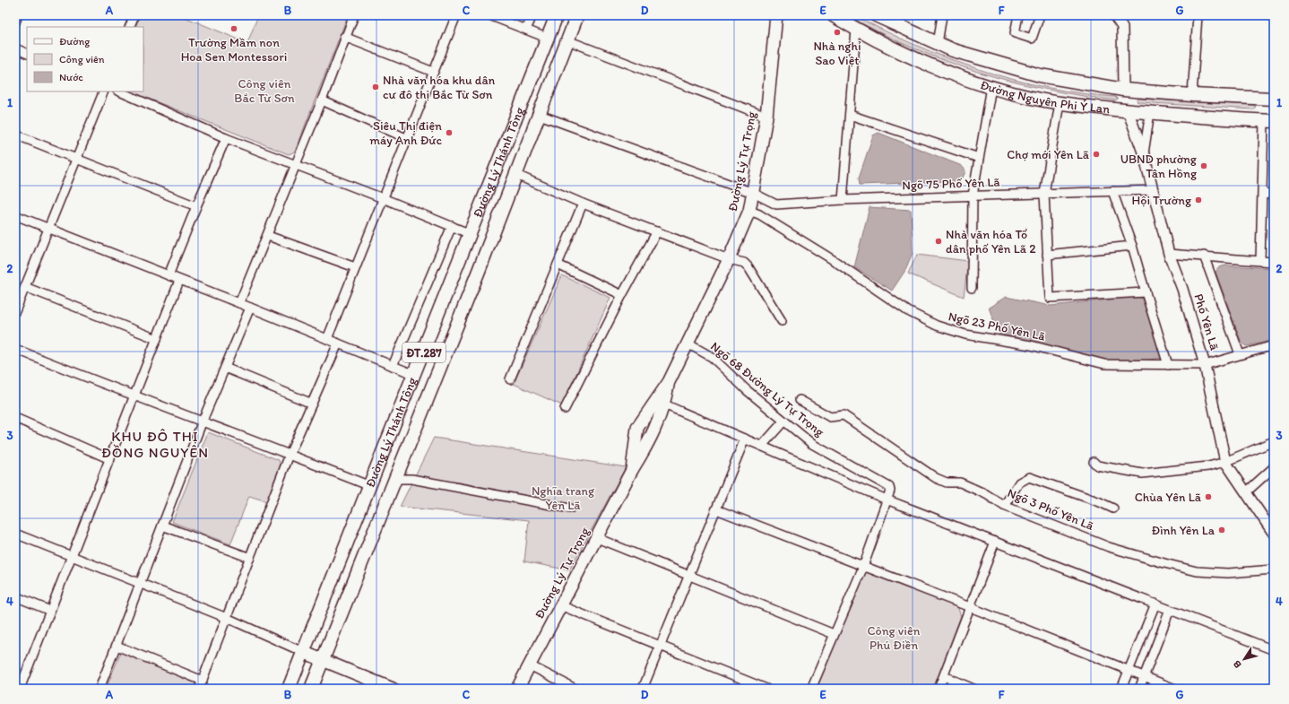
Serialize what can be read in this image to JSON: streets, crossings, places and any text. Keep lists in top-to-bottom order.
{
  "streets": {
    "main road": [
      "Đường Nguyên Phi Ỷ Lan",
      "Đường Lý Tự Trọng",
      "Đường Lý Thánh Tông",
      "ĐT.287"
    ],
    "street": [
      "Ngõ 75 Phố Yên Lã",
      "Phố Yên Lã",
      "Ngõ 23 Phố Yên Lã",
      "Ngõ 68 Đường Lý Tự Trọng",
      "Ngõ 3 Phố Yên Lã"
    ]
  },
  "crossings": [
    ["Đường Nguyên Phi Ỷ Lan", "Phố Yên Lã"],
    ["Đường Lý Tự Trọng", "Ngõ 75 Phố Yên Lã"],
    ["Đường Lý Tự Trọng", "Ngõ 23 Phố Yên Lã"],
    ["Đường Lý Tự Trọng", "Ngõ 68 Đường Lý Tự Trọng"],
    ["Đường Lý Thánh Tông", "Ngõ 75 Phố Yên Lã"],
    ["Ngõ 75 Phố Yên Lã", "Phố Yên Lã"],
    ["Phố Yên Lã", "Ngõ 23 Phố Yên Lã"]
  ],
  "districts": ["KHU ĐÔ THỊ ĐỒNG NGUYÊN"],
  "parks": ["Công viên Bắc Từ Sơn", "Nghĩa trang Yên Lã", "Công viên Phú Điền"],
  "places": [
    "Trường Mầm non Hoa Sen Montessori",
    "Nhà nghỉ Sao Việt",
    "Nhà văn hóa khu dân cư đô thị Bắc Từ Sơn",
    "Siêu Thị điện máy Anh Đức",
    "Chợ mới Yên Lã",
    "UBND phường Tân Hồng",
    "Hội Trường",
    "Nhà văn hóa Tổ dân phố Yên Lã 2",
    "Chùa Yên Lã",
    "Đình Yên La"
  ],
  "legend": ["Đường", "Công viên", "Nước"],
  "north": "bottom left",
  "grid": {
    "columns": [
      "A",
      "B",
      "C",
      "D",
      "E",
      "F",
      "G"
    ],
    "rows": [
      "1",
      "2",
      "3",
      "4"
    ]
  }
}
